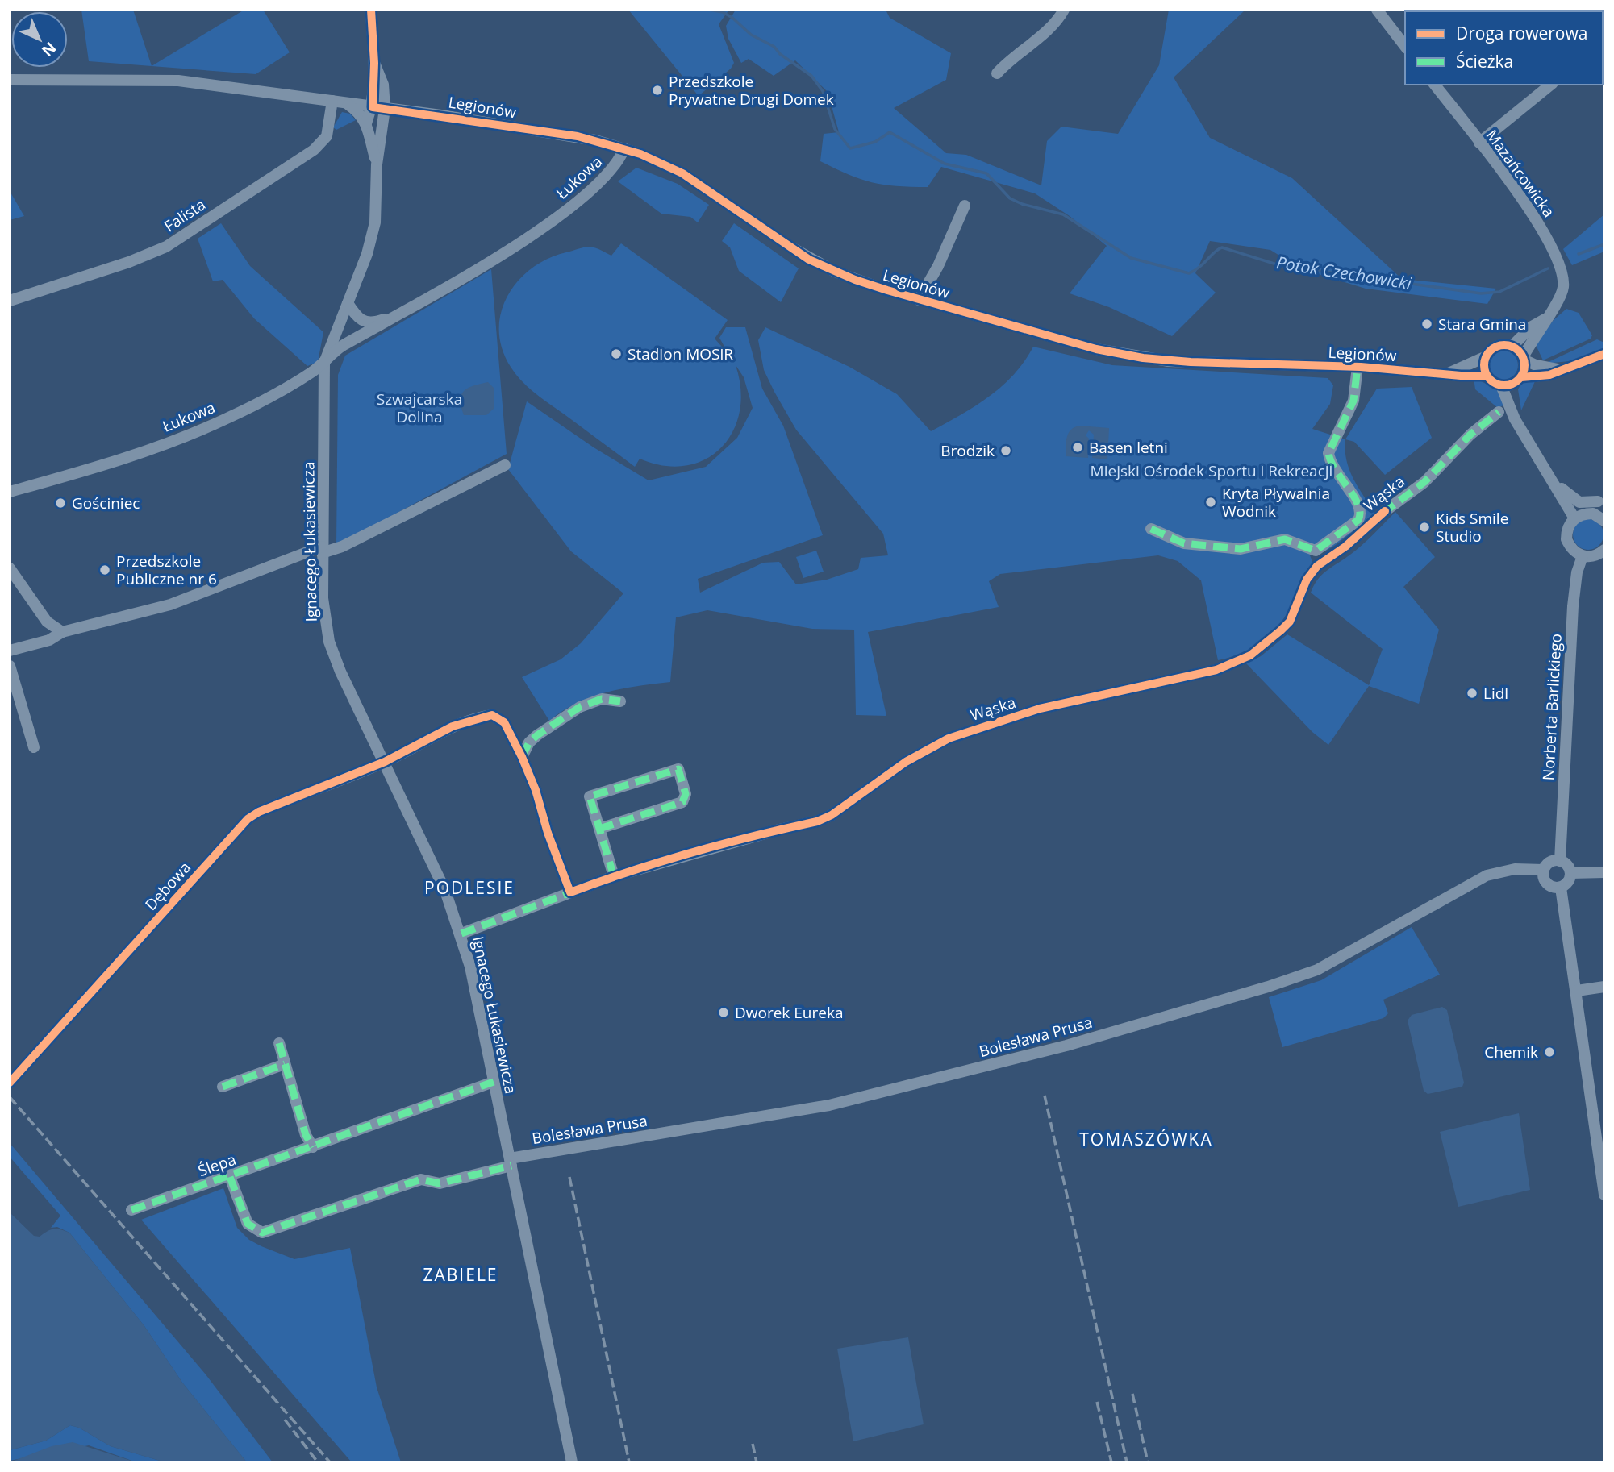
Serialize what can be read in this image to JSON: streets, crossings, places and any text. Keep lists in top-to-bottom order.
{
  "streets": {
    "street": [
      "Legionów",
      "Mazańcowicka",
      "Łukowa",
      "Falista",
      "Wąska",
      "Ignacego Łukasiewicza",
      "Norberta Barlickiego",
      "Dębowa",
      "Bolesława Prusa",
      "Ślepa"
    ]
  },
  "crossings": [
    ["Legionów", "Mazańcowicka"],
    ["Legionów", "Łukowa"],
    ["Legionów", "Falista"],
    ["Legionów", "Ignacego Łukasiewicza"],
    ["Łukowa", "Ignacego Łukasiewicza"],
    ["Wąska", "Ignacego Łukasiewicza"],
    ["Wąska", "Dębowa"],
    ["Ignacego Łukasiewicza", "Dębowa"],
    ["Ignacego Łukasiewicza", "Bolesława Prusa"],
    ["Ignacego Łukasiewicza", "Ślepa"],
    ["Norberta Barlickiego", "Bolesława Prusa"],
    ["Bolesława Prusa", "Ślepa"]
  ],
  "districts": ["PODLESIE", "TOMASZÓWKA", "ZABIELE"],
  "water": ["Potok Czechowicki"],
  "parks": ["Szwajcarska Dolina", "Miejski Ośrodek Sportu i Rekreacji"],
  "places": [
    "Przedszkole Prywatne Drugi Domek",
    "Stara Gmina",
    "Stadion MOSiR",
    "Basen letni",
    "Brodzik",
    "Kryta Pływalnia Wodnik",
    "Gościniec",
    "Kids Smile Studio",
    "Przedszkole Publiczne nr 6",
    "Lidl",
    "Dworek Eureka",
    "Chemik"
  ],
  "legend": ["Droga rowerowa", "Ścieżka"],
  "north": "bottom right"
}
